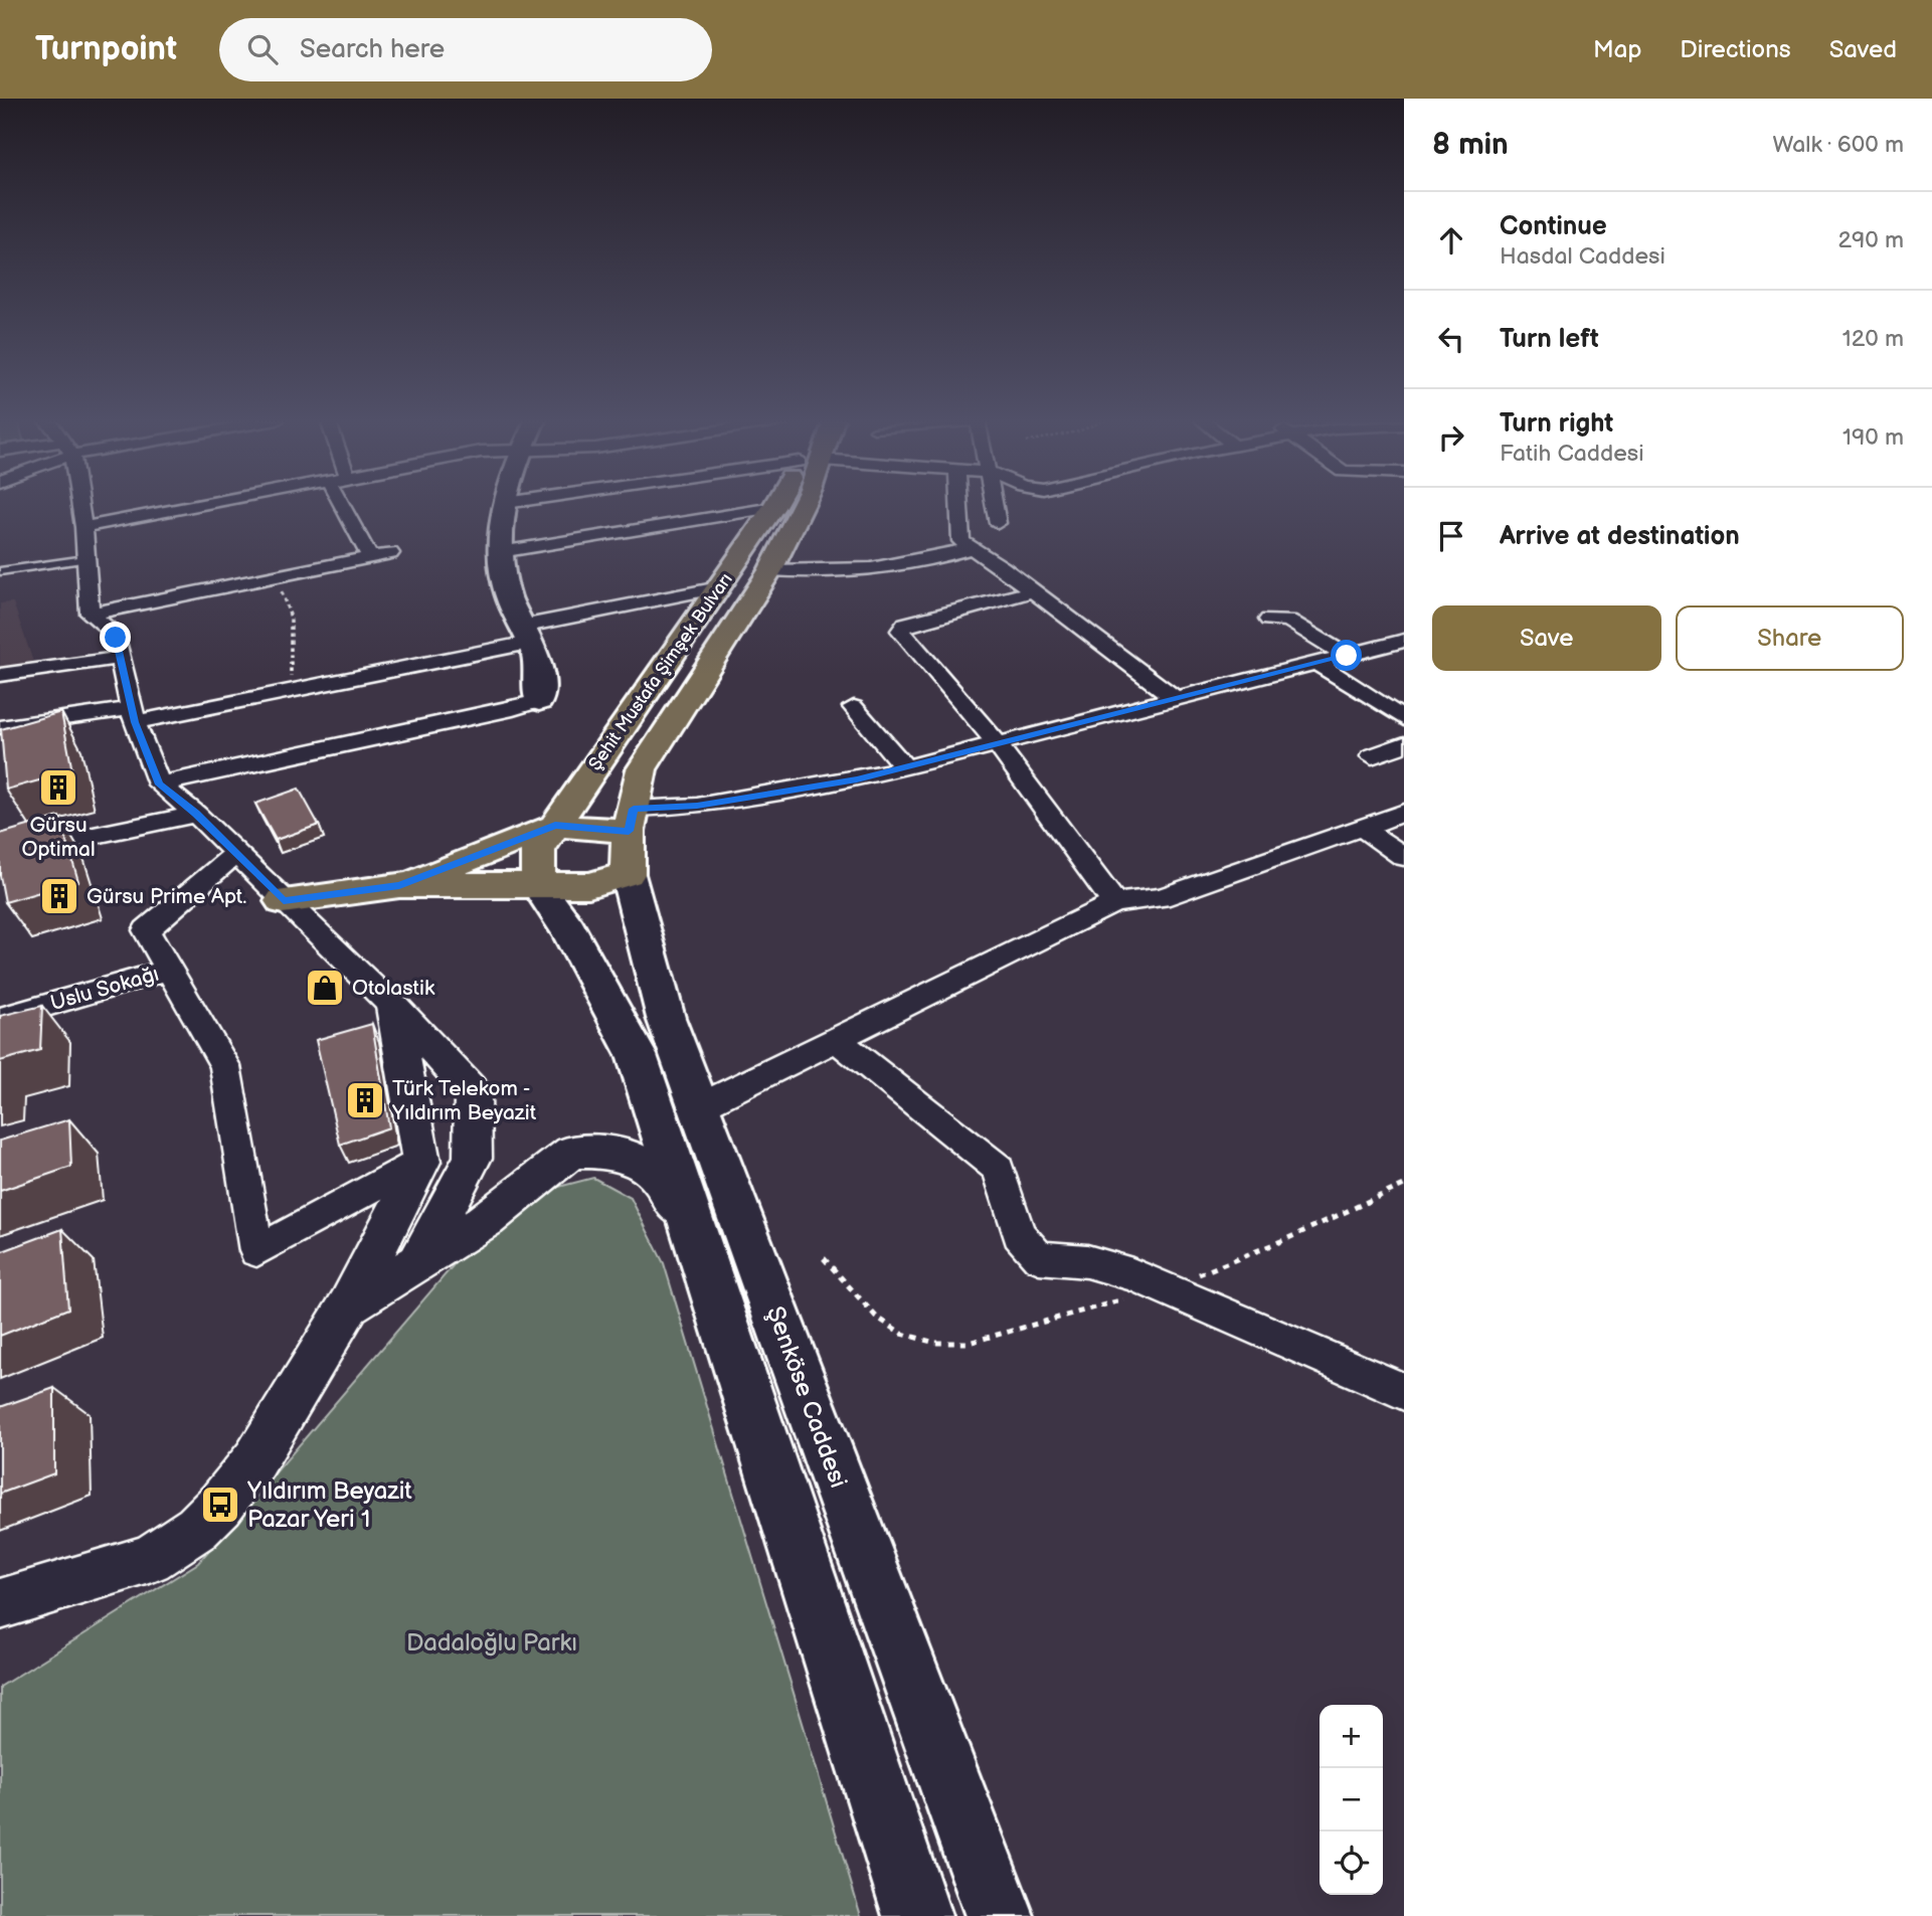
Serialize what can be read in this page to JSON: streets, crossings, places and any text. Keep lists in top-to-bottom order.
{
  "streets": {
    "main road": ["Şehit Mustafa Şimşek Bulvarı", "Şenköse Caddesi"],
    "street": ["Uslu Sokağı"]
  },
  "crossings": [
    ["Şehit Mustafa Şimşek Bulvarı", "Şenköse Caddesi"]
  ],
  "parks": ["Dadaloğlu Parkı"],
  "places": {
    "building": ["Gürsu Optimal", "Gürsu Prime Apt.", "Türk Telekom - Yıldırım Beyazit"],
    "shop": ["Otolastik"],
    "bus stop": ["Yıldırım Beyazit Pazar Yeri 1"]
  },
  "page": {
    "header": "Turnpoint",
    "search": "Search here",
    "nav": ["Map", "Directions", "Saved"],
    "heading": ["8 min", "Walk · 600 m"],
    "list": [
      ["Continue", "Hasdal Caddesi", "290 m"],
      ["Turn left", "120 m"],
      ["Turn right", "Fatih Caddesi", "190 m"],
      "Arrive at destination"
    ],
    "buttons": ["Save", "Share"],
    "map_buttons": ["+", "−"]
  }
}
